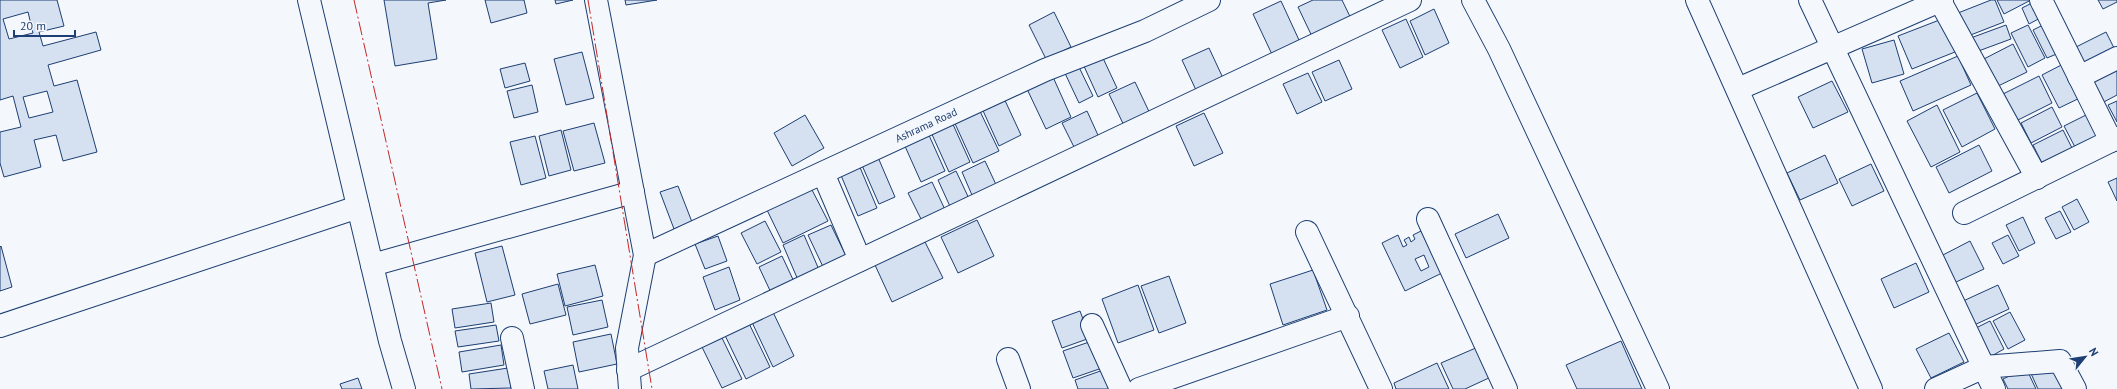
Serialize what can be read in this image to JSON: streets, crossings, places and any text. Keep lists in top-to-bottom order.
{
  "streets": {
    "street": ["Ashrama Road"]
  },
  "scale_bar": "20 m",
  "north": "top right"
}
